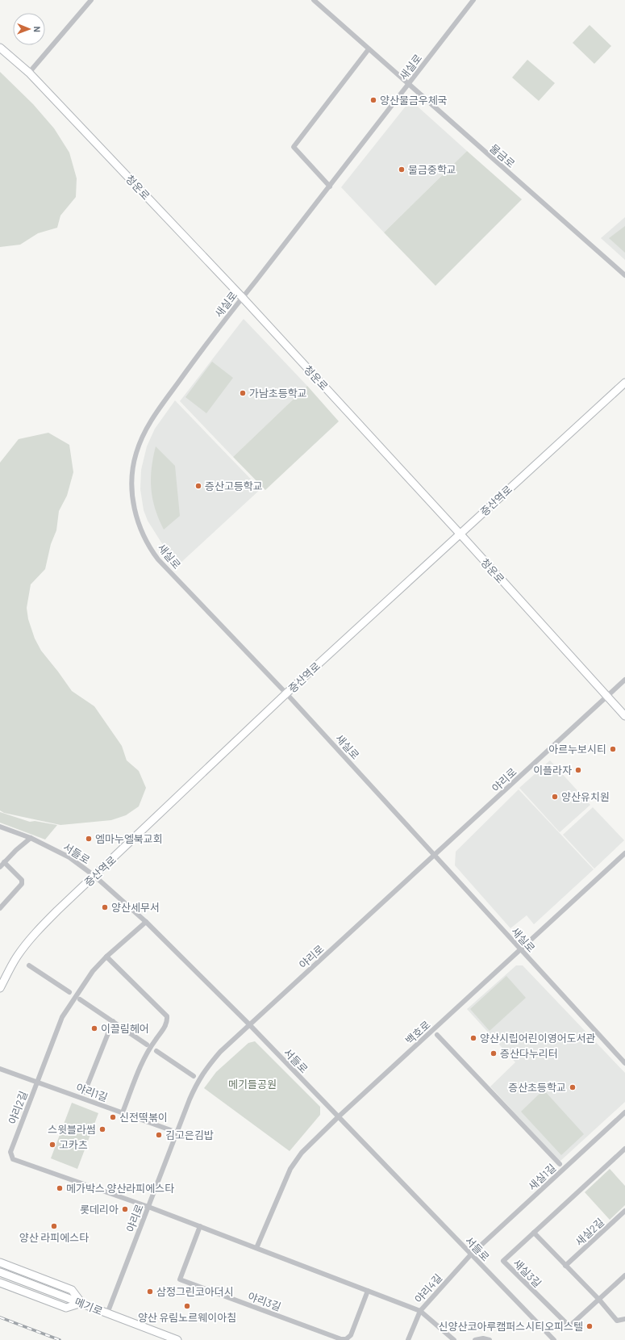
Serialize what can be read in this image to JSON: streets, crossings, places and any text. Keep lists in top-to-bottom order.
{
  "streets": {
    "street": [
      "새실로",
      "물금로",
      "청운로",
      "증산역로",
      "야리로",
      "서들로",
      "백호로",
      "야리1길",
      "야리2길",
      "새실1길",
      "새실2길",
      "새실3길",
      "야리4길",
      "야리3길",
      "메기로"
    ]
  },
  "crossings": [
    ["새실로", "물금로"],
    ["새실로", "청운로"],
    ["새실로", "증산역로"],
    ["새실로", "야리로"],
    ["새실로", "백호로"],
    ["청운로", "증산역로"],
    ["청운로", "야리로"],
    ["증산역로", "서들로"],
    ["야리로", "서들로"],
    ["야리로", "야리1길"],
    ["야리로", "야리2길"],
    ["야리로", "메기로"],
    ["서들로", "백호로"],
    ["서들로", "야리2길"],
    ["서들로", "새실1길"],
    ["서들로", "야리4길"],
    ["야리1길", "야리2길"],
    ["새실1길", "야리4길"]
  ],
  "parks": ["메기들공원"],
  "places": [
    "양산물금우체국",
    "물금중학교",
    "가남초등학교",
    "증산고등학교",
    "아르누보시티",
    "이플라자",
    "양산유치원",
    "엠마누엘북교회",
    "양산세무서",
    "이끌림헤어",
    "양산시립어린이영어도서관",
    "증산다누리터",
    "증산초등학교",
    "신전떡볶이",
    "스윗블라썸",
    "김고은김밥",
    "고카츠",
    "메가박스 양산라피에스타",
    "롯데리아",
    "양산 라피에스타",
    "삼정그린코아더시",
    "양산 유림노르웨이아침",
    "신양산코아루캠퍼스시티오피스텔"
  ],
  "north": "right"
}
